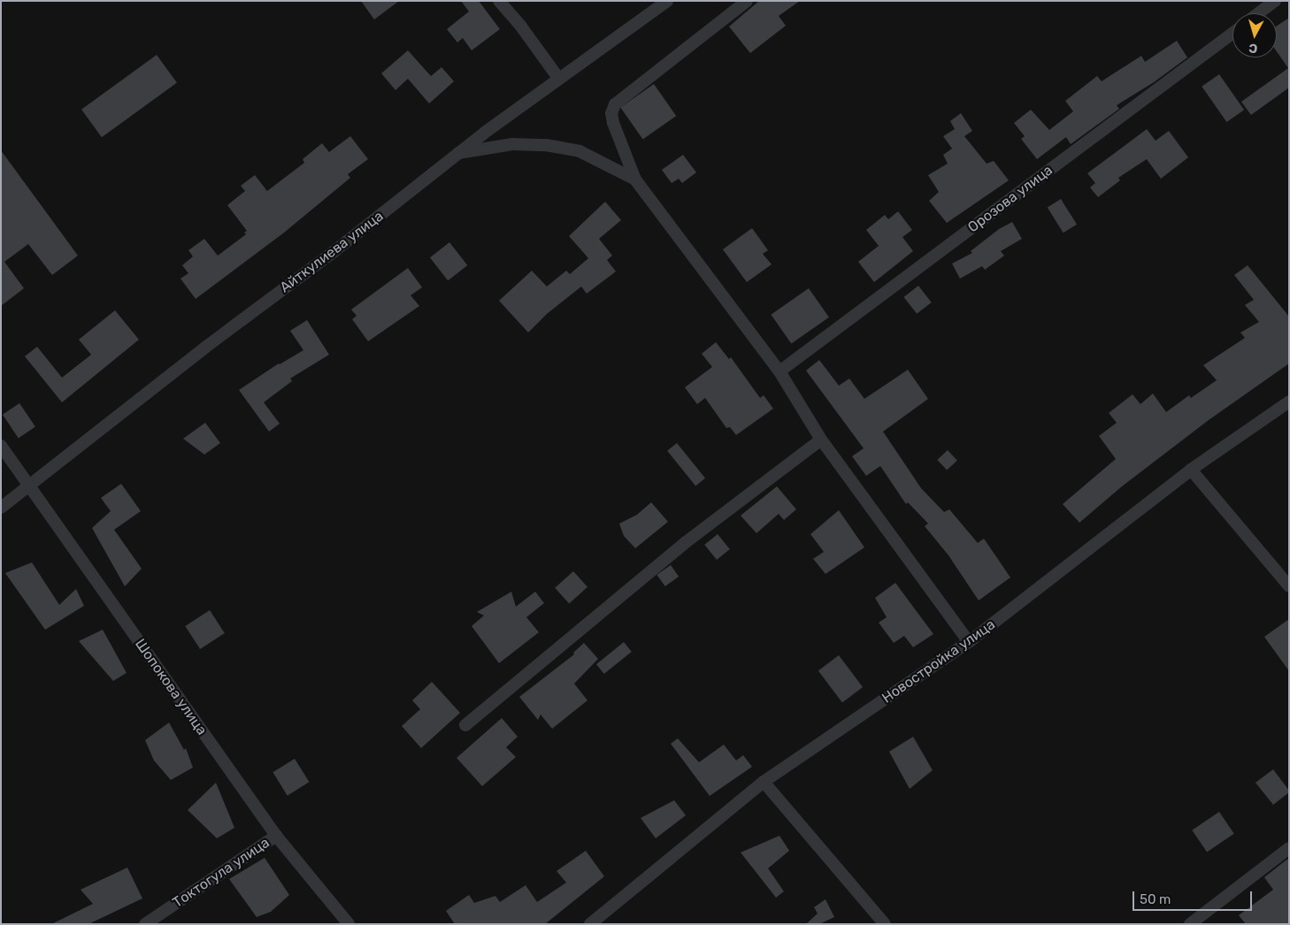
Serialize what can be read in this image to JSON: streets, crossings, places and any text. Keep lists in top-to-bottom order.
{
  "streets": {
    "street": [
      "Орозова улица",
      "Айткулиева улица",
      "Новостройка улица",
      "Шопокова улица",
      "Токтогула улица"
    ]
  },
  "crossings": [
    ["Айткулиева улица", "Шопокова улица"],
    ["Шопокова улица", "Токтогула улица"]
  ],
  "scale_bar": "50 m",
  "north": "bottom"
}
